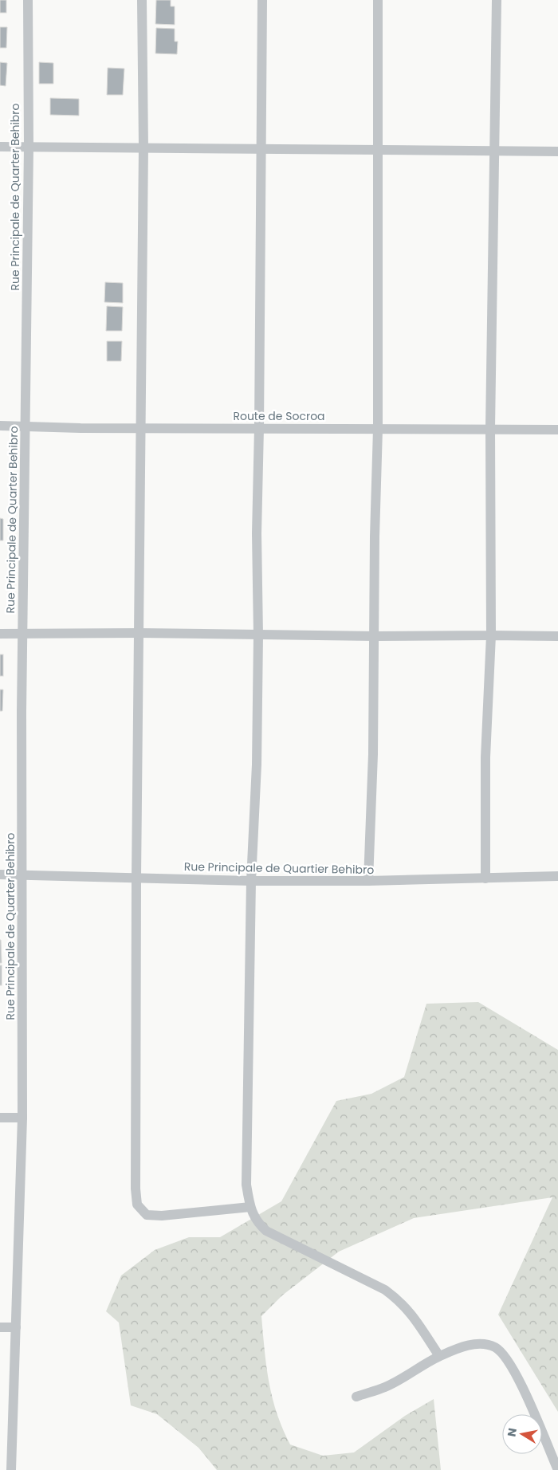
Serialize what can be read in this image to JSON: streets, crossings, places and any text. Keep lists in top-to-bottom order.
{
  "streets": {
    "street": ["Rue Principale de Quarter Behibro", "Route de Socroa", "Rue Principale de Quartier Behibro"]
  },
  "crossings": [
    ["Rue Principale de Quarter Behibro", "Route de Socroa"],
    ["Rue Principale de Quarter Behibro", "Rue Principale de Quartier Behibro"]
  ],
  "north": "left"
}
